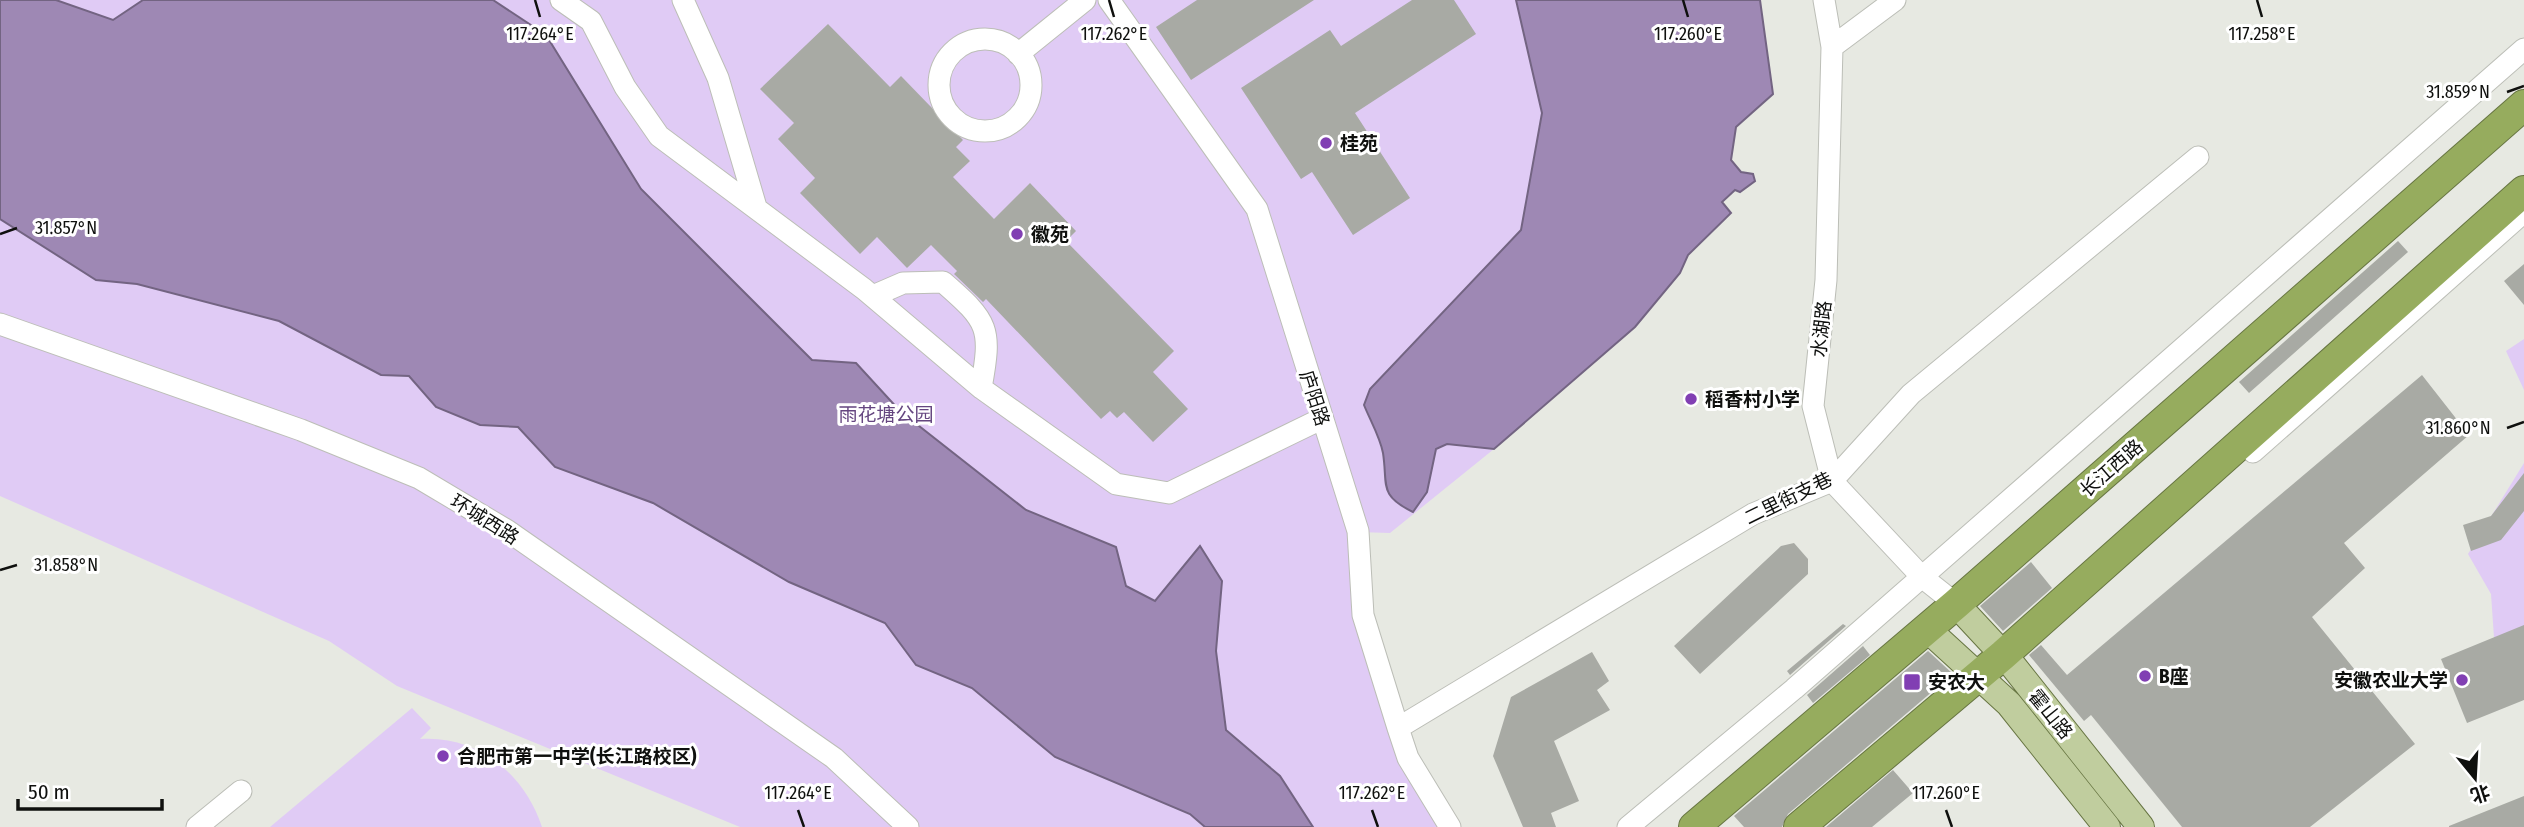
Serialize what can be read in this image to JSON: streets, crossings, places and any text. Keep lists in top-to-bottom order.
{
  "streets": {
    "highway": ["长江西路"],
    "main road": ["霍山路"],
    "street": [
      "水湖路",
      "庐阳路",
      "二里街支巷",
      "环城西路"
    ]
  },
  "crossings": [
    ["水湖路", "长江西路"],
    ["水湖路", "二里街支巷"],
    ["水湖路", "霍山路"],
    ["庐阳路", "二里街支巷"],
    ["长江西路", "霍山路"]
  ],
  "parks": ["雨花塘公园"],
  "places": {
    "other": [
      "桂苑",
      "徽苑",
      "稻香村小学",
      "B座",
      "安徽农业大学",
      "合肥市第一中学(长江路校区)"
    ],
    "transit": ["安农大"]
  },
  "scale_bar": "50 m",
  "north": "bottom",
  "coordinates": [
    "117.264°E",
    "117.262°E",
    "117.260°E",
    "117.258°E",
    "31.859°N",
    "31.857°N",
    "31.860°N",
    "31.858°N"
  ]
}
